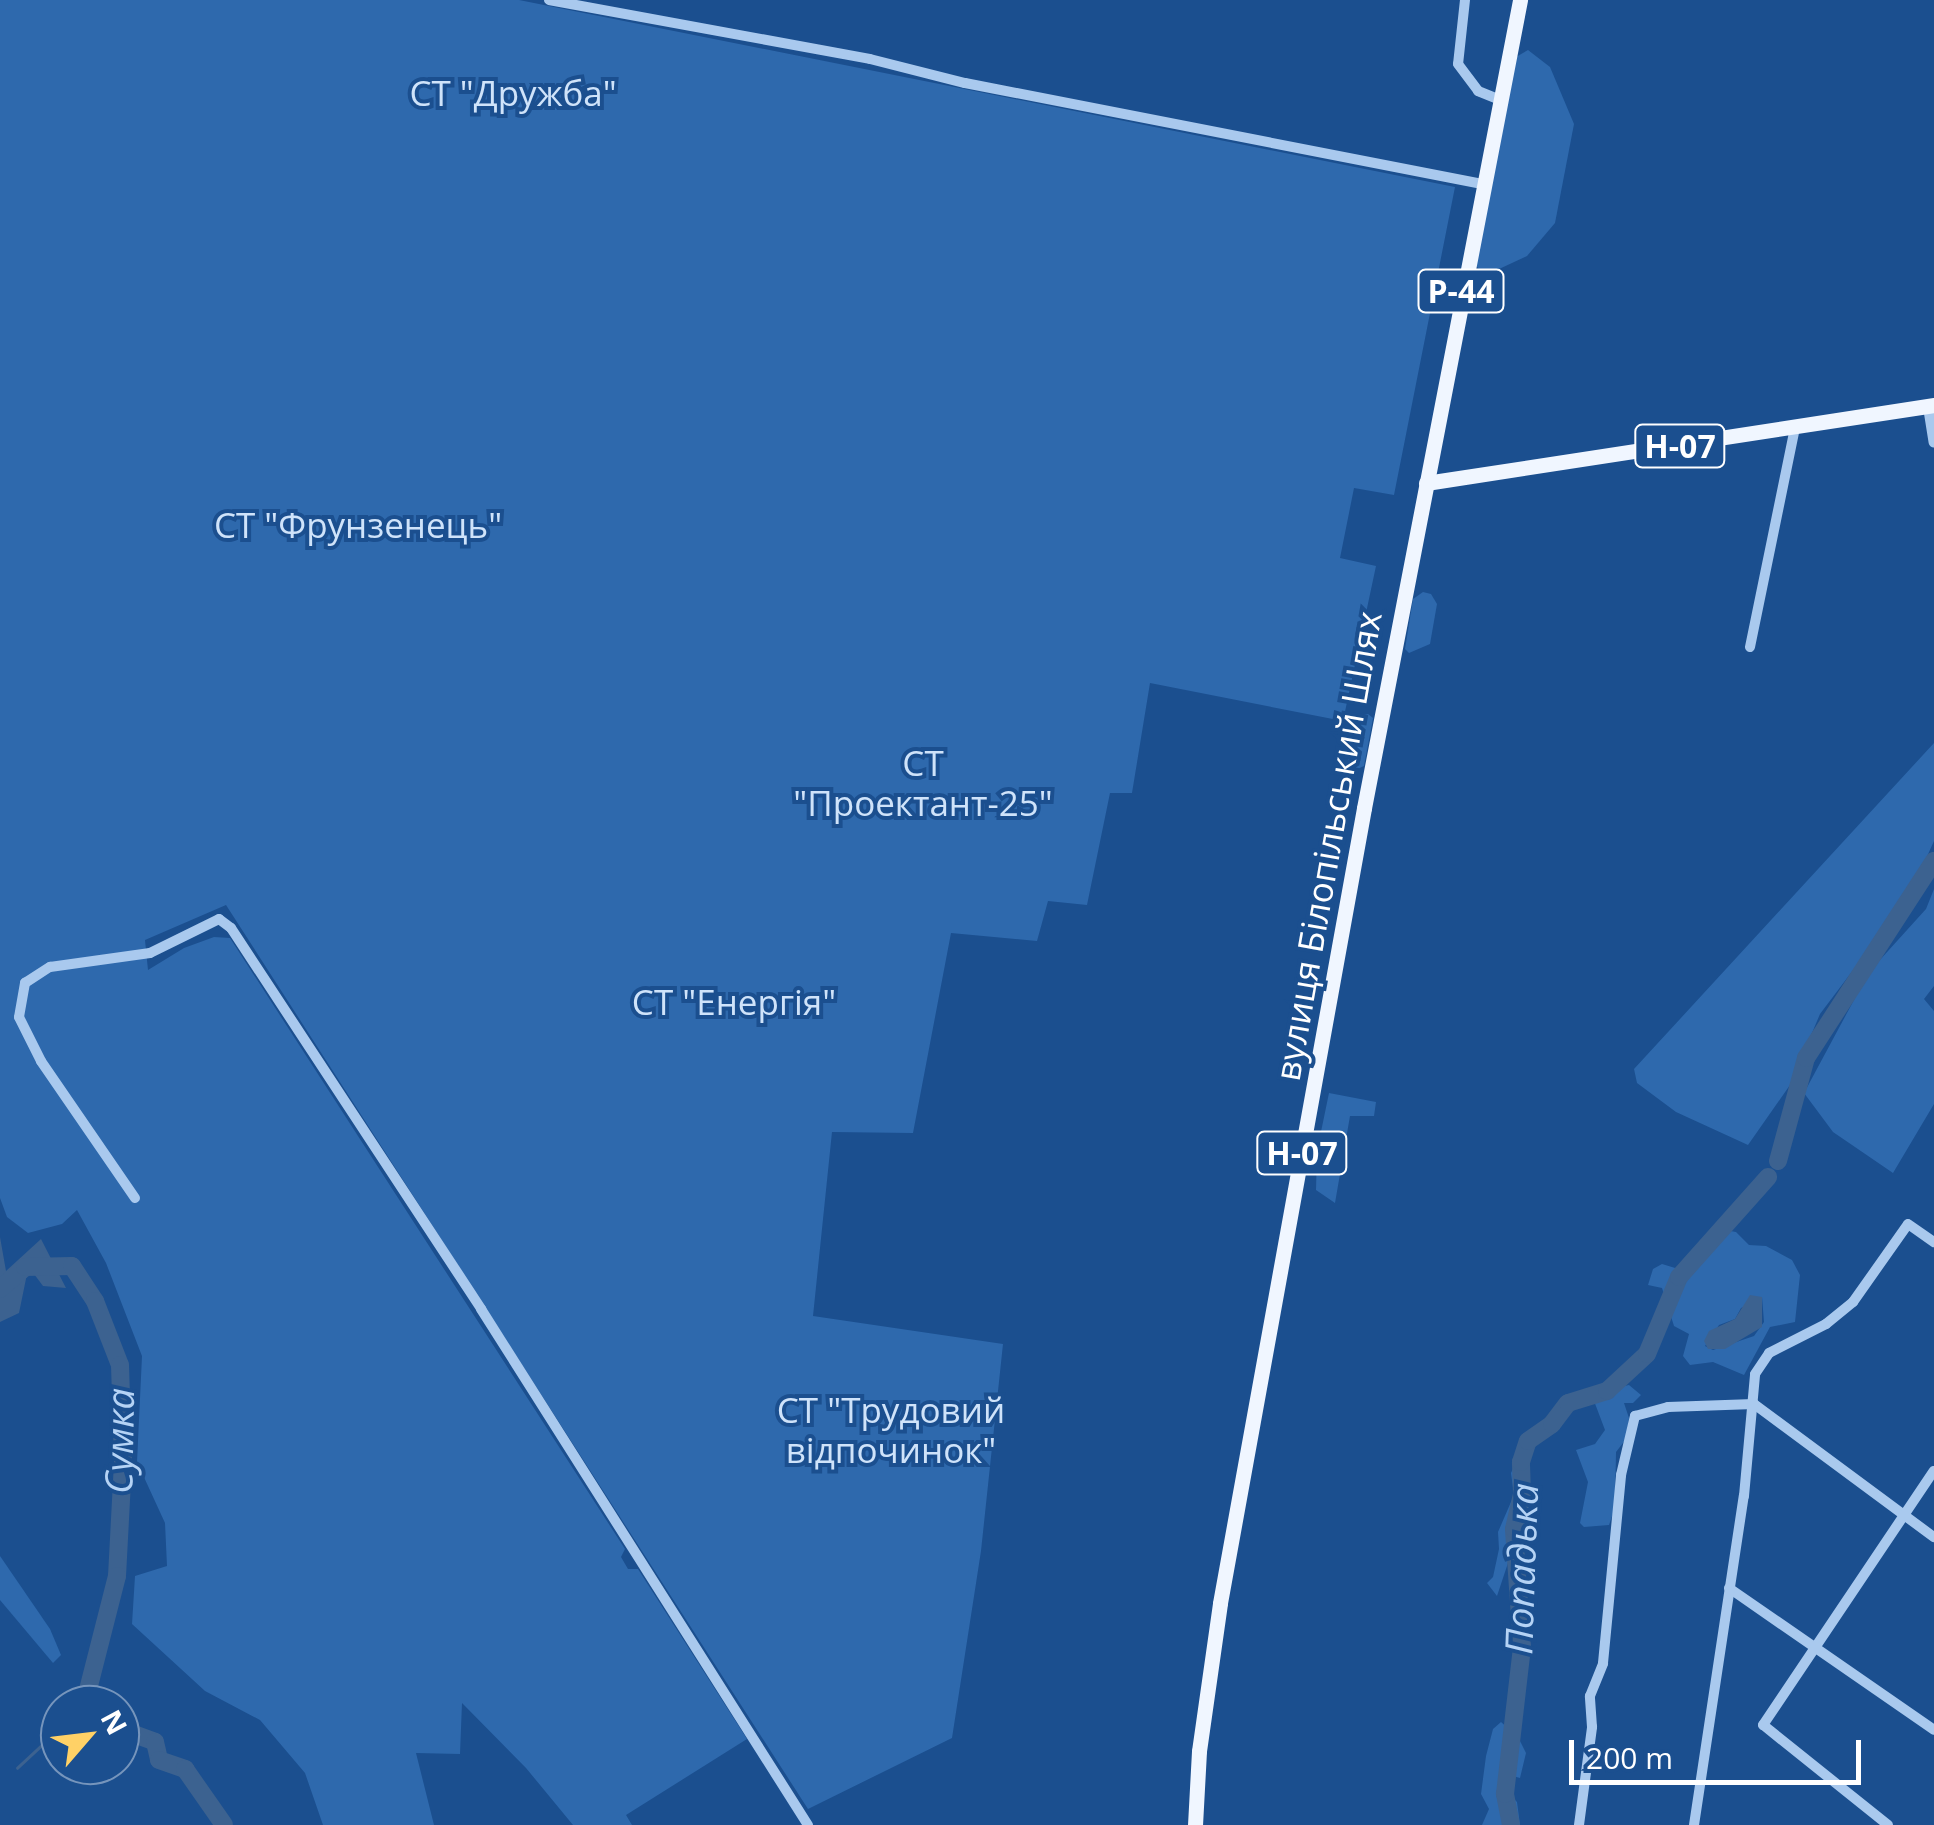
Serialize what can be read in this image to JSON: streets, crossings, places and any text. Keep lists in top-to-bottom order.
{
  "streets": {
    "main road": ["Р-44", "Н-07", "вулиця Білопільський Шлях"]
  },
  "crossings": [
    ["Н-07", "вулиця Білопільський Шлях"]
  ],
  "water": ["Сумка", "Попадька"],
  "parks": [
    "СТ \"Дружба\"",
    "СТ \"Фрунзенець\"",
    "СТ \"Проектант-25\"",
    "СТ \"Енергія\"",
    "СТ \"Трудовий відпочинок\""
  ],
  "scale_bar": "200 m",
  "north": "top right"
}
